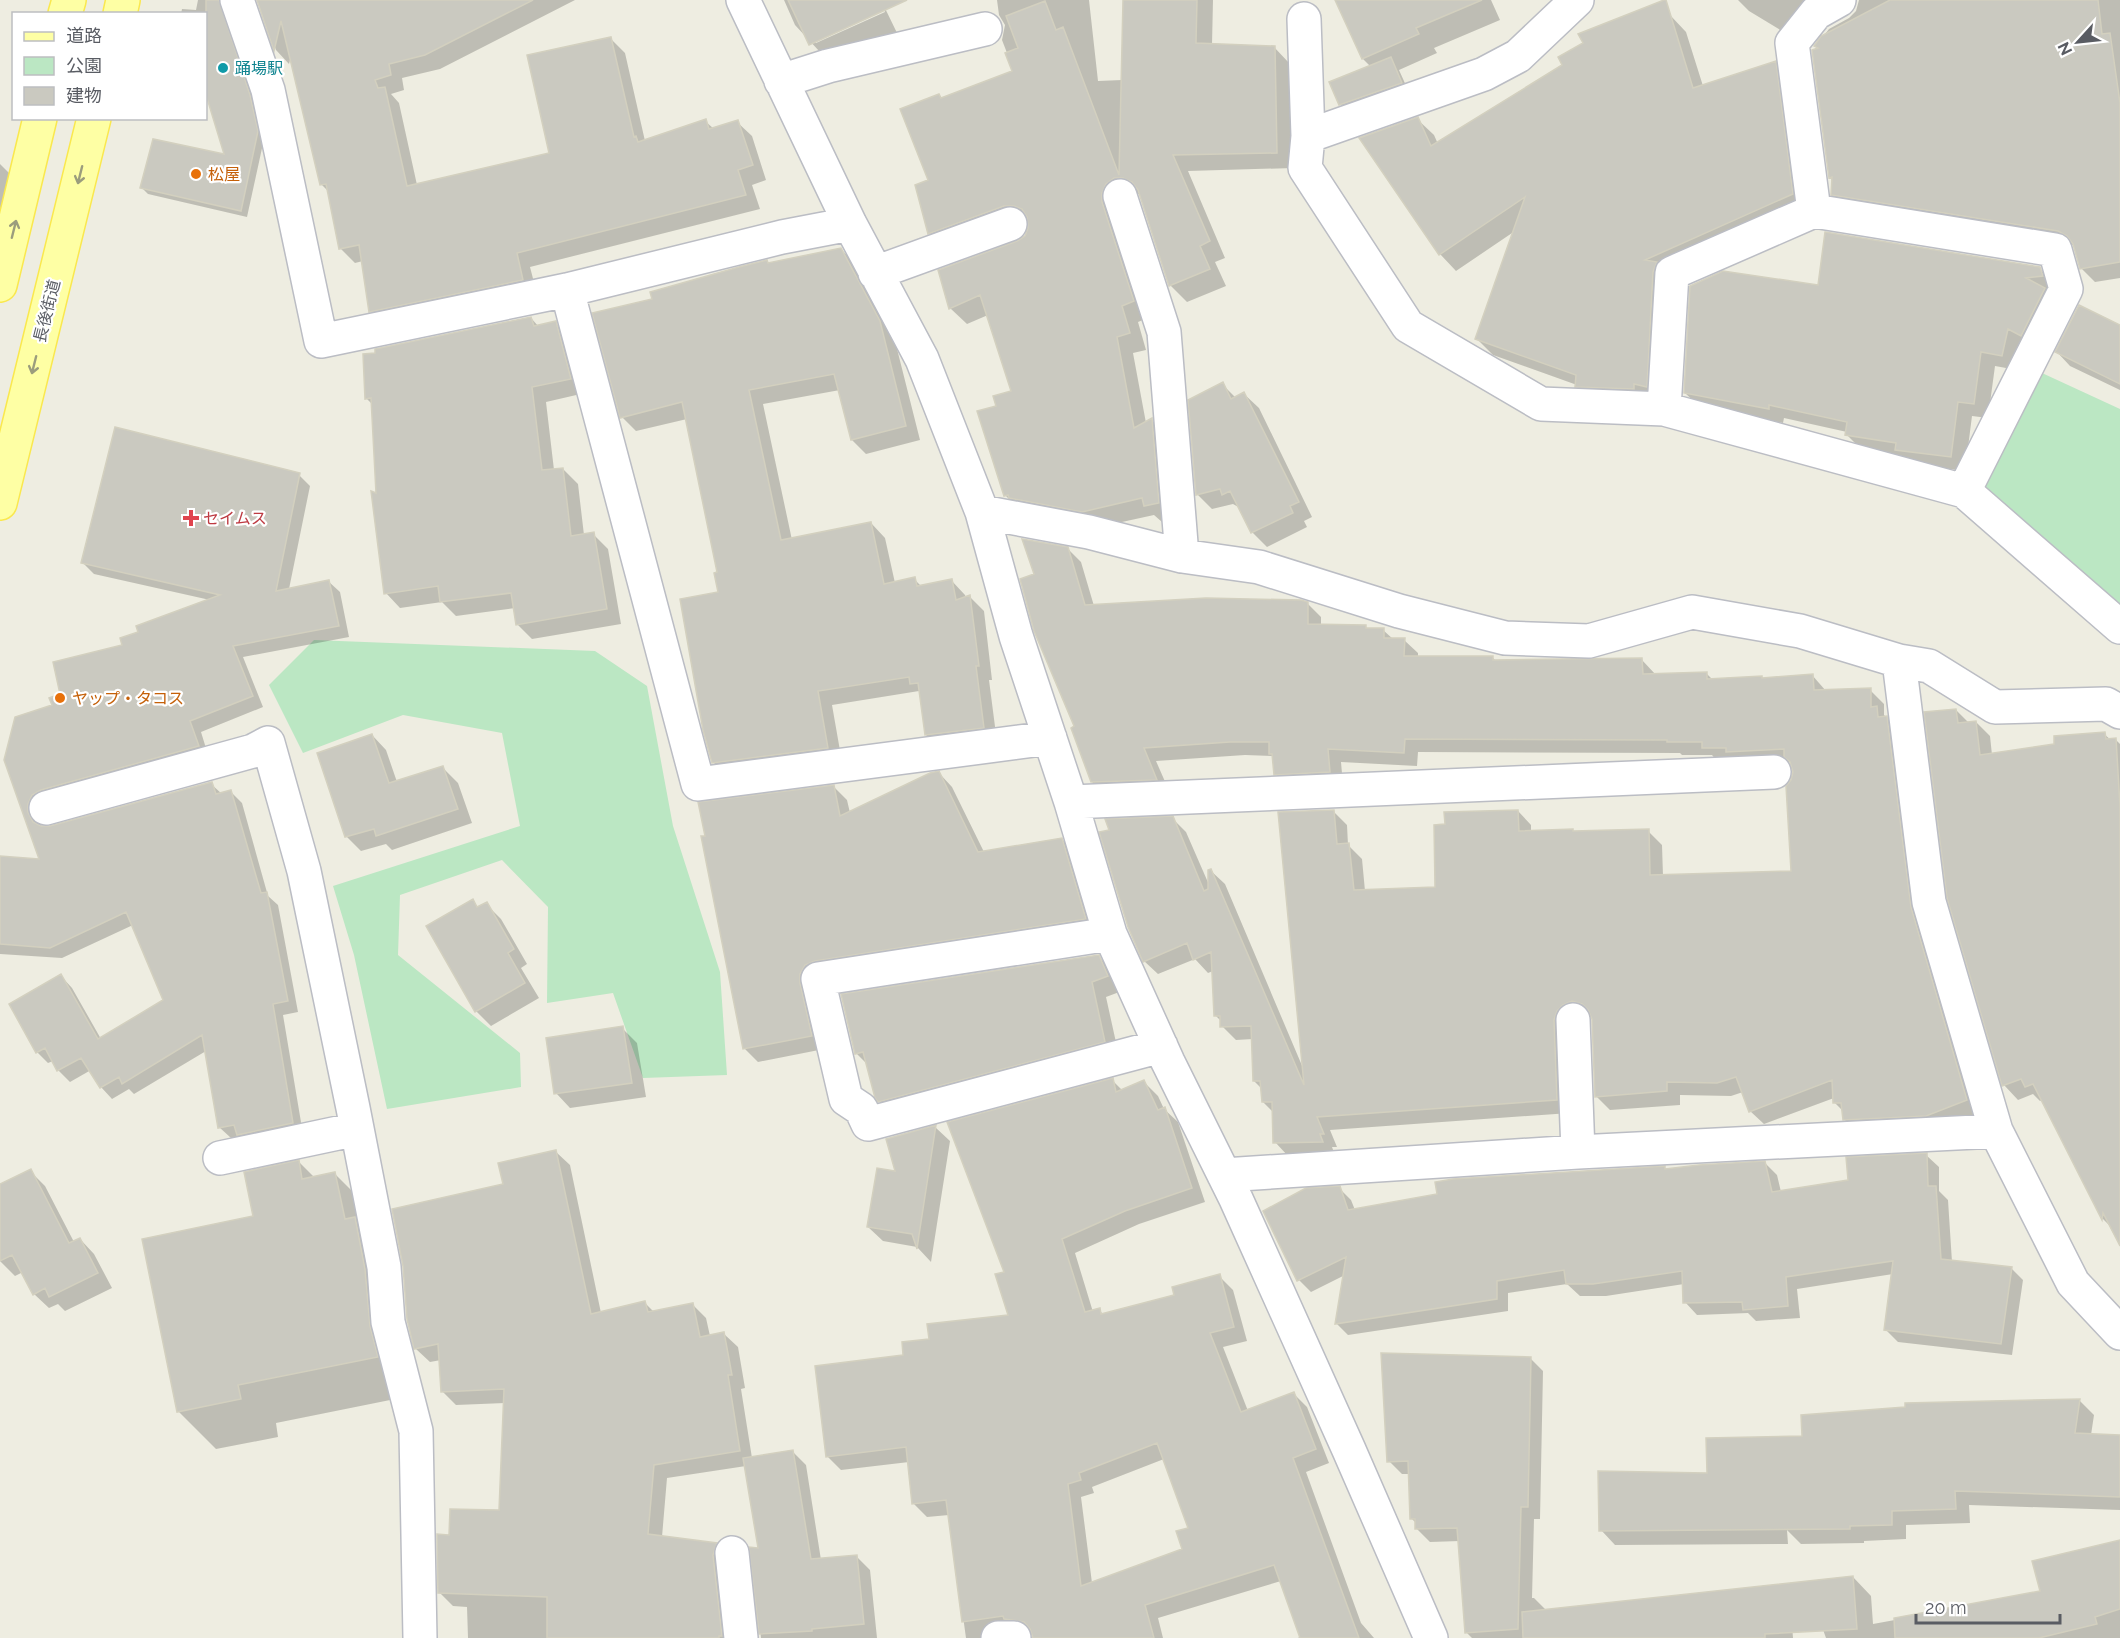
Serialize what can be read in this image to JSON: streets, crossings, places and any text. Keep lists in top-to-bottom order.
{
  "streets": {
    "main road": ["長後街道"]
  },
  "places": {
    "other": ["踊場駅", "松屋", "ヤップ・タコス"],
    "health": ["セイムス"]
  },
  "legend": ["道路", "公園", "建物"],
  "scale_bar": "20 m",
  "north": "bottom left"
}
